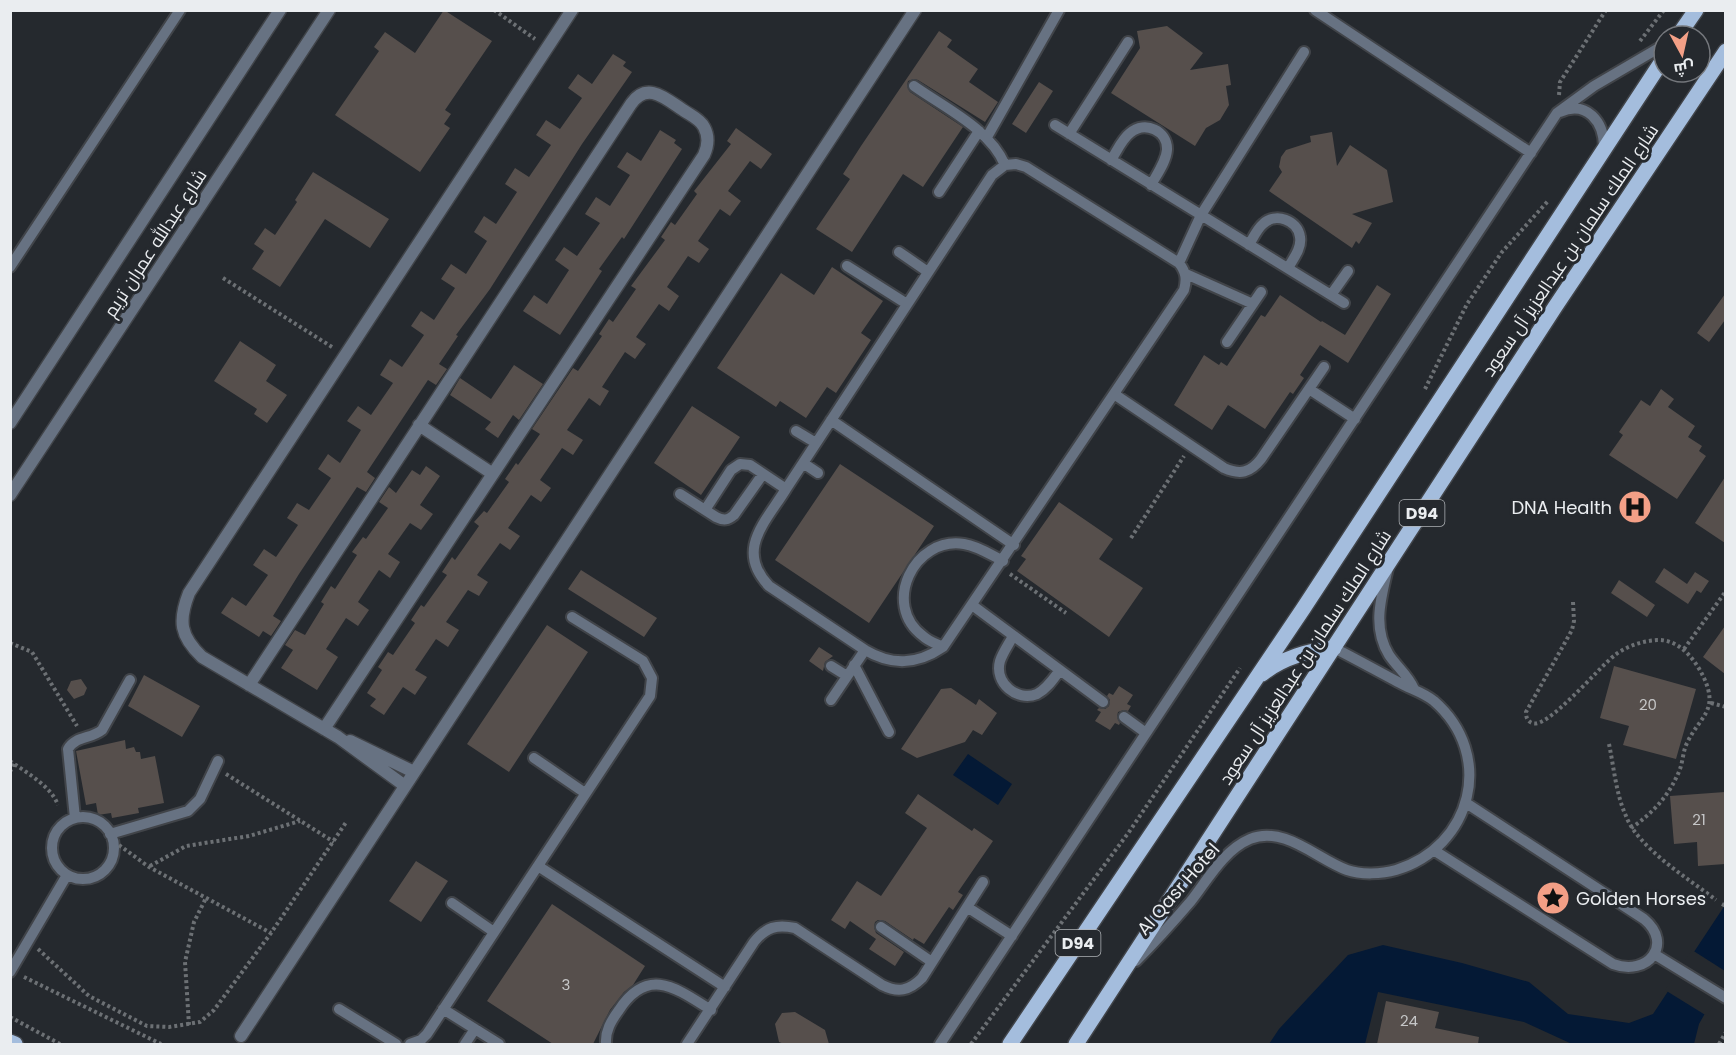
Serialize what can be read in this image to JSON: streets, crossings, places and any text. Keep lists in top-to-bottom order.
{
  "streets": {
    "main road": ["شارع الملك سلمان بن عبدالعزيز آل سعود", "D94"],
    "street": ["شارع عبدالله عمران تريم"],
    "lane": ["Al Qasr Hotel"]
  },
  "crossings": [
    ["شارع الملك سلمان بن عبدالعزيز آل سعود", "Al Qasr Hotel"]
  ],
  "places": {
    "hospital": ["DNA Health"],
    "place": ["Golden Horses"]
  },
  "house_numbers": [
    "20",
    "21",
    "3",
    "24"
  ],
  "north": "bottom"
}
